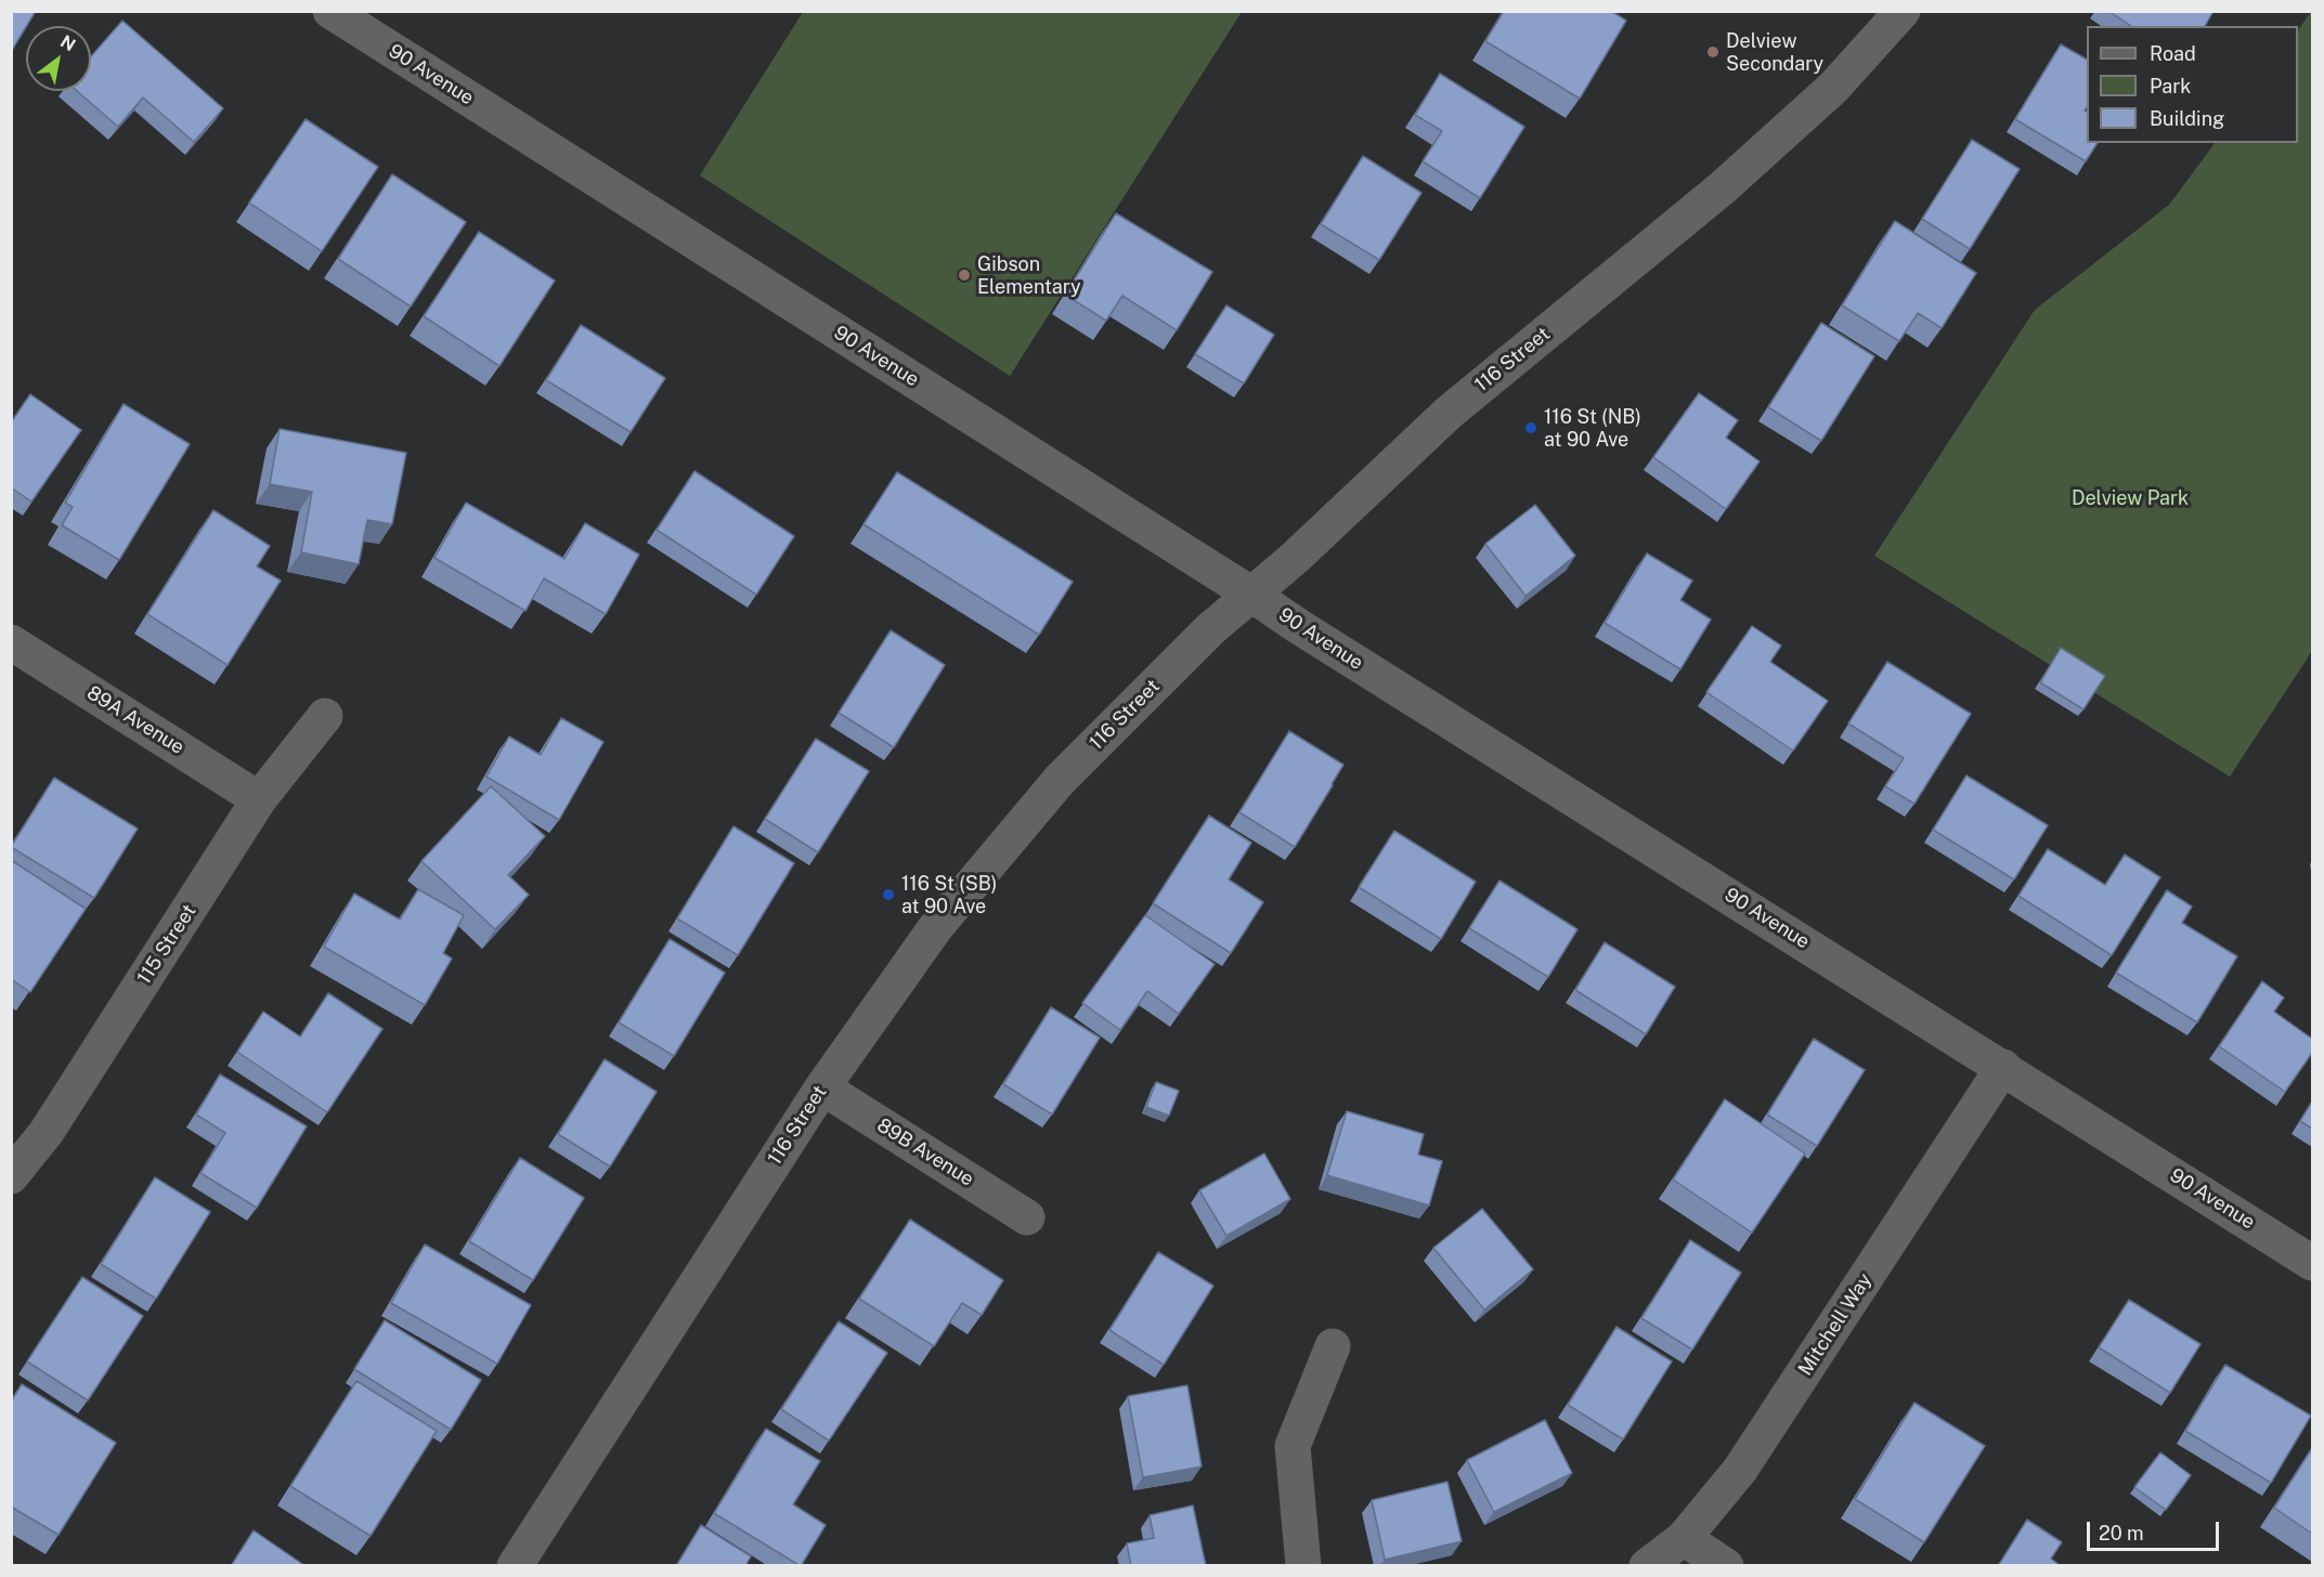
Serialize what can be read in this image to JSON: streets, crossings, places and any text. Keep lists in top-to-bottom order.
{
  "streets": {
    "street": [
      "90 Avenue",
      "116 Street",
      "89A Avenue",
      "115 Street",
      "89B Avenue",
      "Mitchell Way"
    ]
  },
  "crossings": [
    ["90 Avenue", "116 Street"],
    ["90 Avenue", "Mitchell Way"],
    ["116 Street", "89B Avenue"],
    ["89A Avenue", "115 Street"]
  ],
  "parks": ["Delview Park"],
  "places": [
    "Delview Secondary",
    "Gibson Elementary",
    "116 St (NB) at 90 Ave",
    "116 St (SB) at 90 Ave"
  ],
  "legend": ["Road", "Park", "Building"],
  "scale_bar": "20 m",
  "north": "top right"
}
